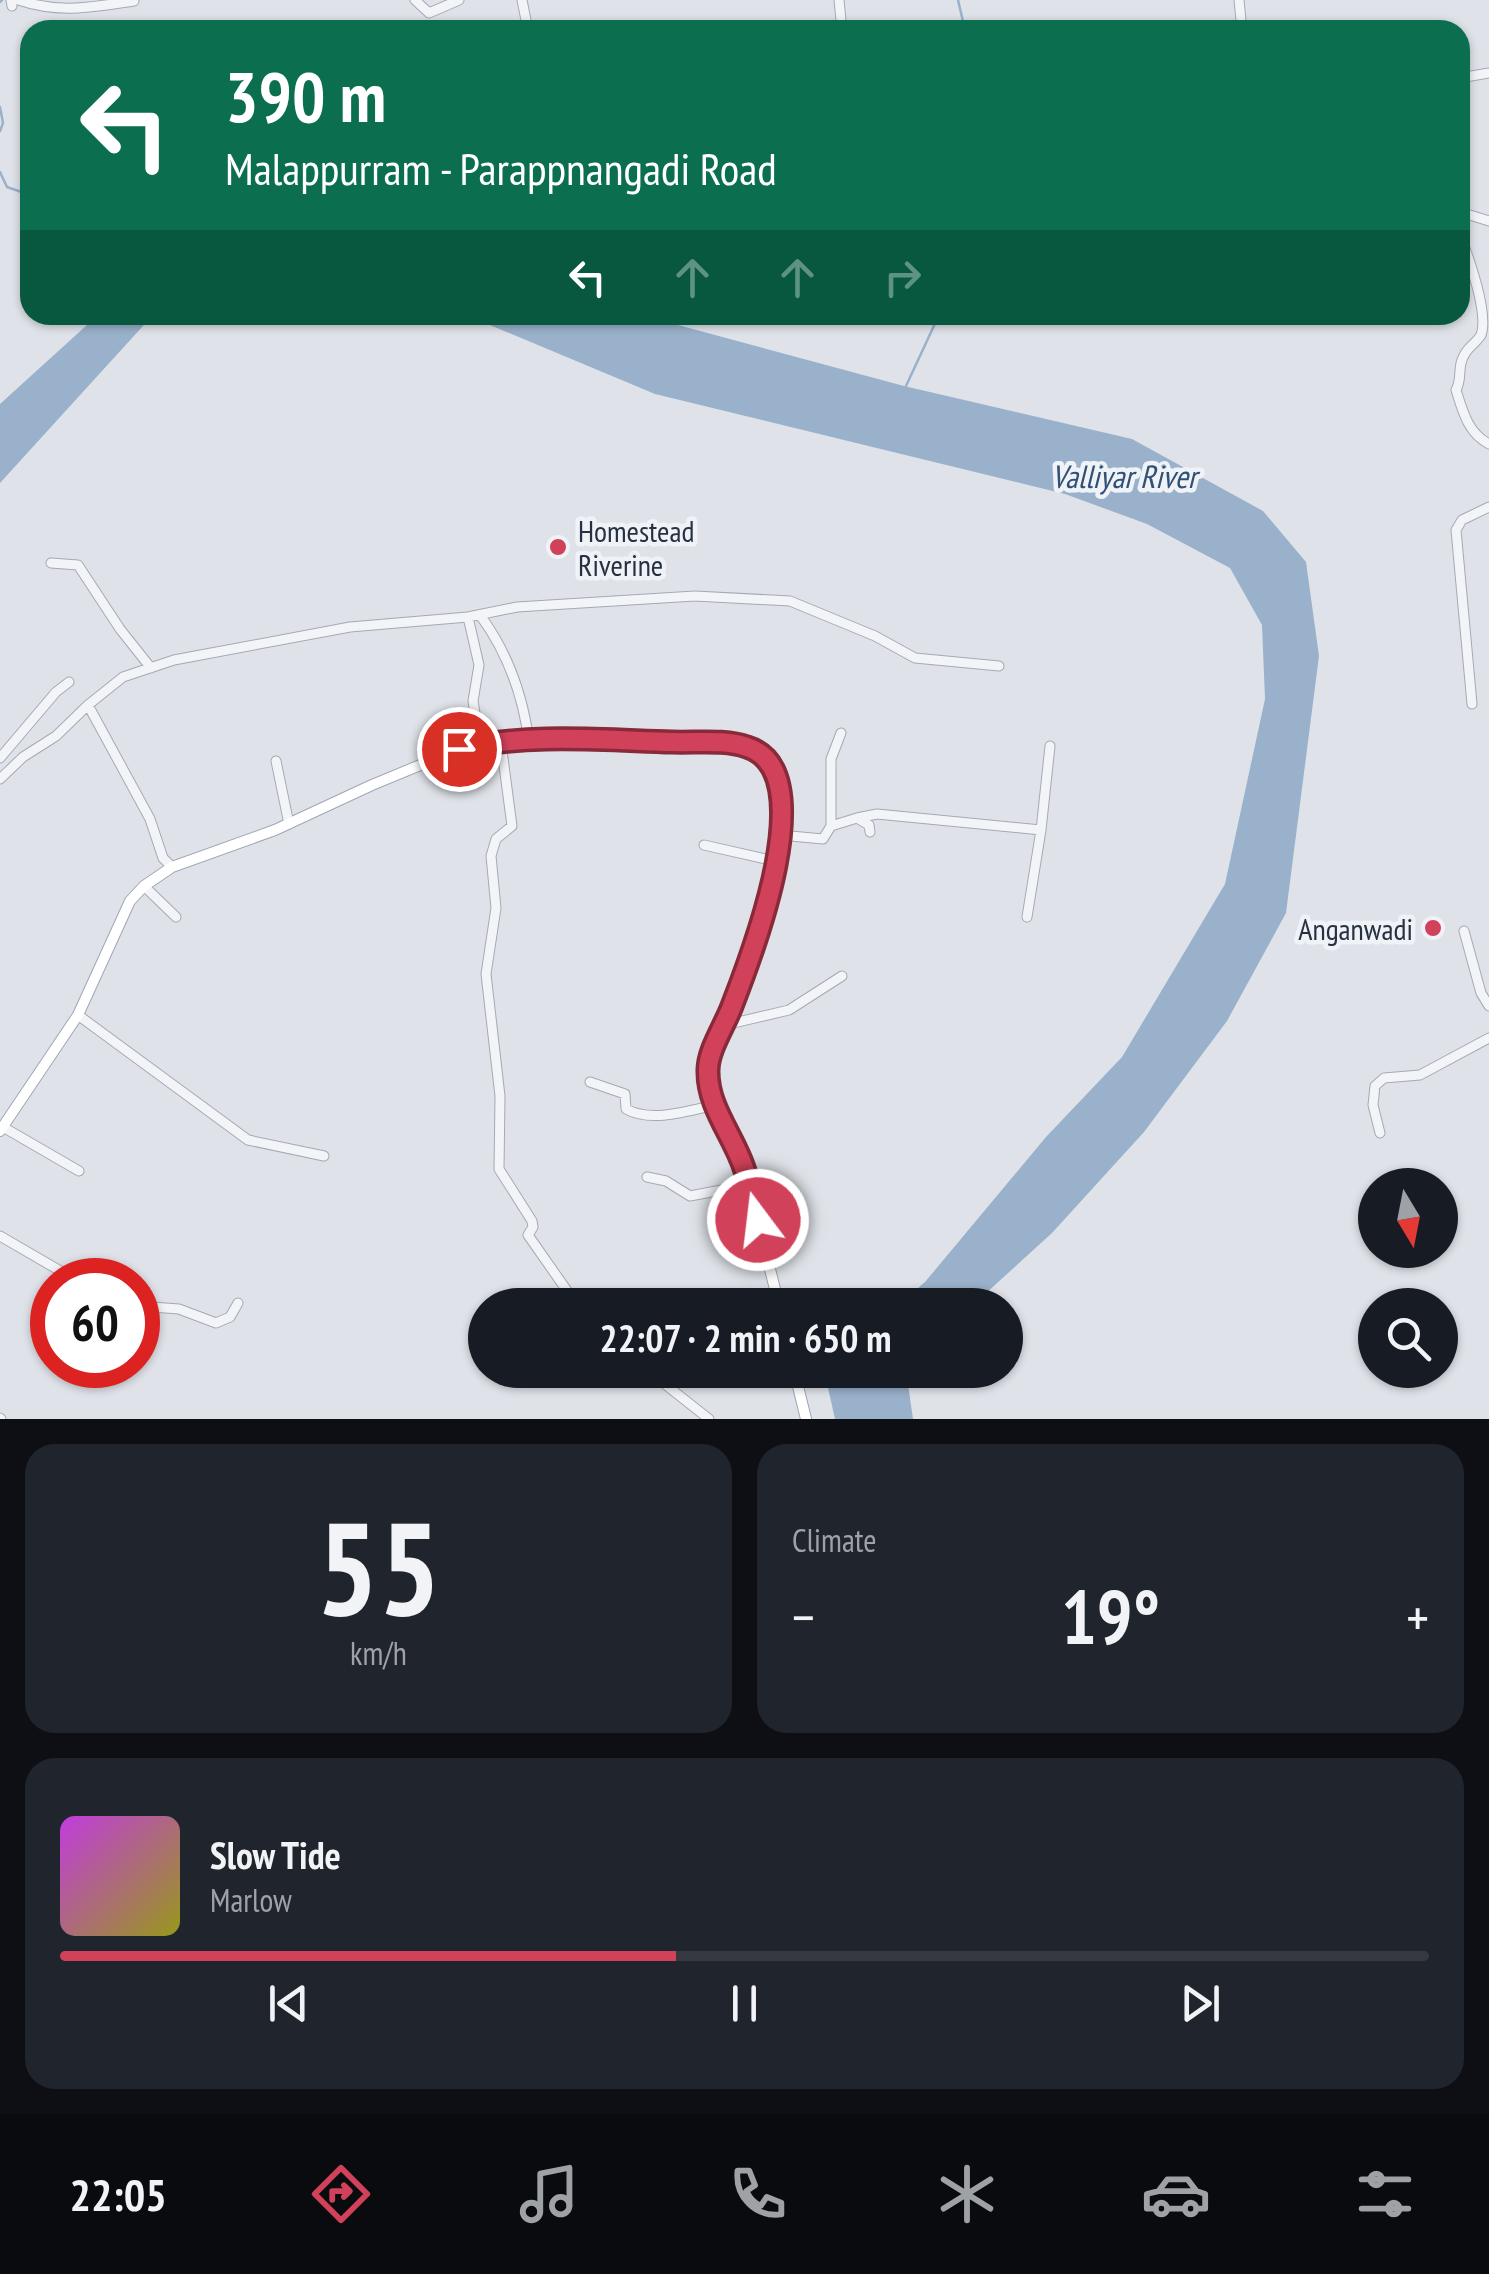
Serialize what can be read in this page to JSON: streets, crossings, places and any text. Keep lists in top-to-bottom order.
{
  "water": ["Valliyar River"],
  "places": ["Homestead Riverine", "Anganwadi"],
  "north": "bottom",
  "page": {
    "turn": ["390 m", "Malappurram - Parappnangadi Road"],
    "limit": "60",
    "trip": "22:07 · 2 min · 650 m",
    "tile": [
      ["55", "km/h"],
      "Climate"
    ],
    "heat": ["−", "19°", "+"],
    "song": ["Slow Tide", "Marlow"],
    "tabs": "22:05"
  }
}
